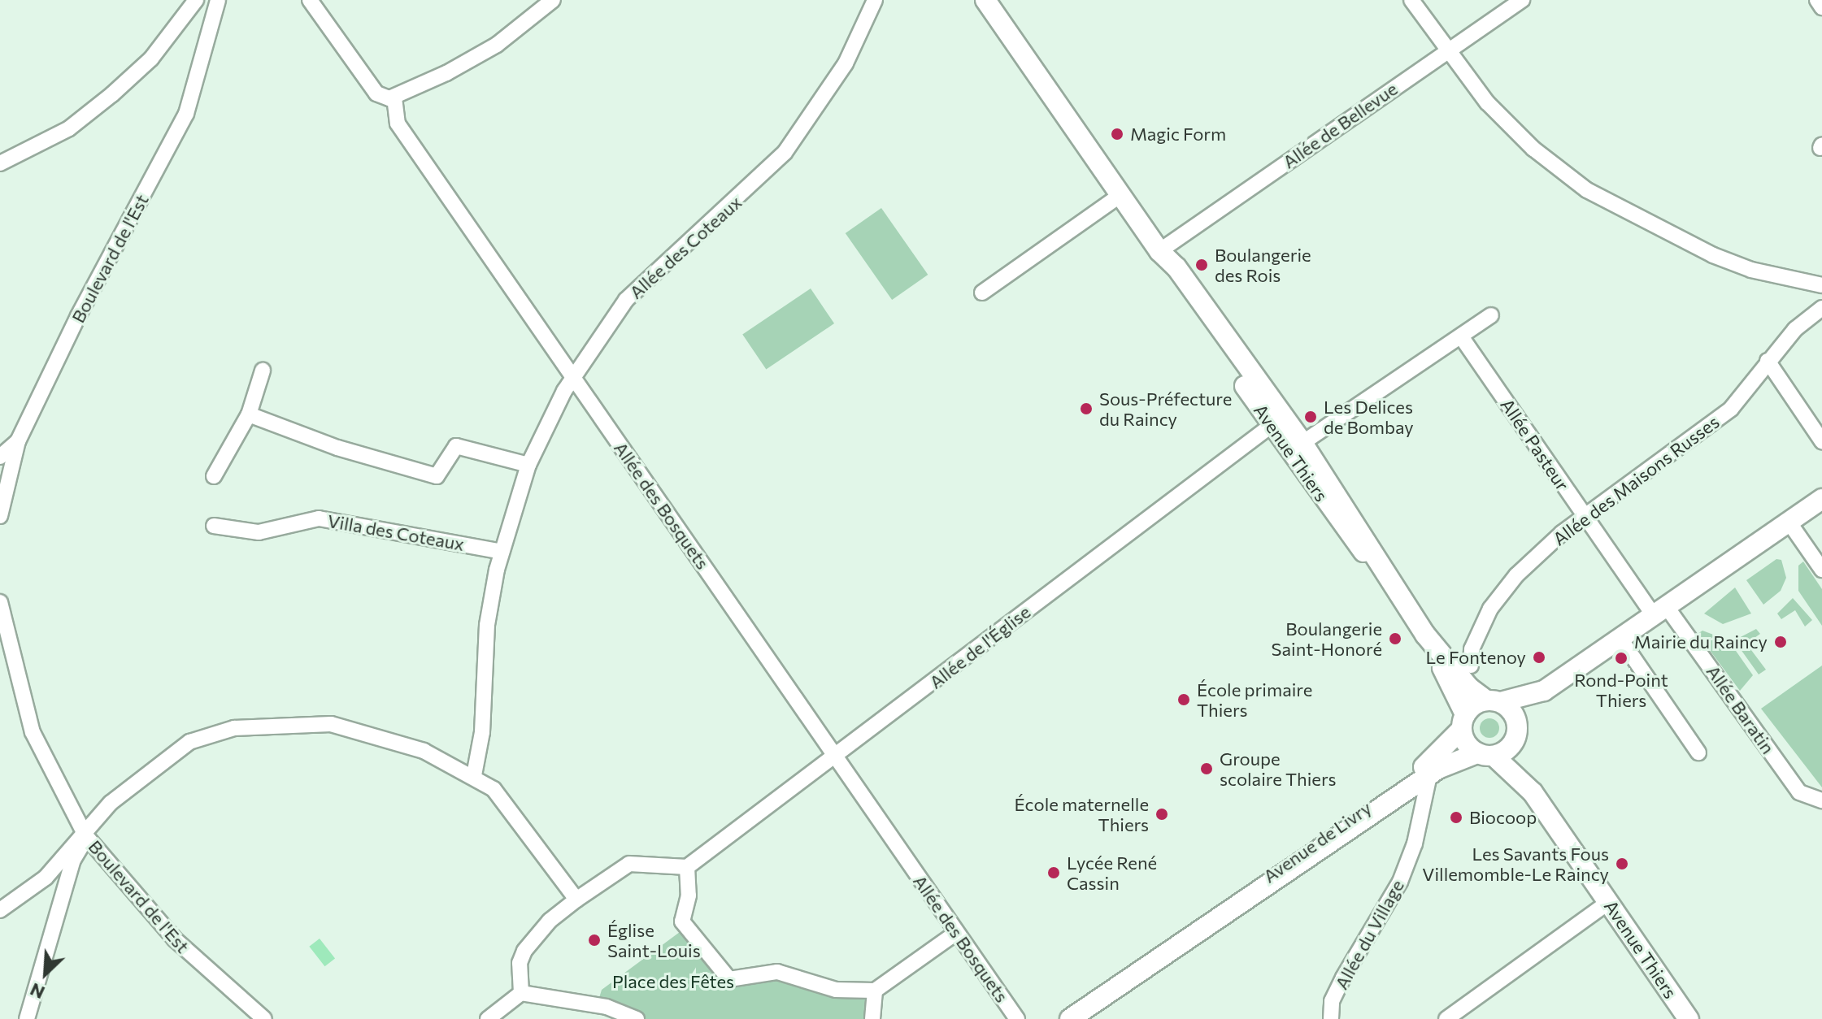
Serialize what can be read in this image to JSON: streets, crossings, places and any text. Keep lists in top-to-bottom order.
{
  "streets": {
    "main road": ["Avenue Thiers", "Avenue de Livry"],
    "street": [
      "Allée de Bellevue",
      "Allée des Coteaux",
      "Boulevard de l'Est",
      "Allée Pasteur",
      "Allée des Maisons Russes",
      "Allée des Bosquets",
      "Villa des Coteaux",
      "Allée de l'Église",
      "Allée Baratin",
      "Allée du Village"
    ]
  },
  "crossings": [
    ["Allée de Bellevue", "Avenue Thiers"],
    ["Allée des Coteaux", "Allée des Bosquets"],
    ["Allée des Coteaux", "Villa des Coteaux"],
    ["Allée Pasteur", "Allée des Maisons Russes"],
    ["Allée Pasteur", "Allée Baratin"],
    ["Avenue Thiers", "Allée de l'Église"],
    ["Avenue Thiers", "Avenue de Livry"],
    ["Allée des Bosquets", "Allée de l'Église"],
    ["Avenue de Livry", "Allée du Village"]
  ],
  "parks": ["Place des Fêtes"],
  "places": [
    "Magic Form",
    "Boulangerie des Rois",
    "Sous-Préfecture du Raincy",
    "Les Delices de Bombay",
    "Boulangerie Saint-Honoré",
    "Mairie du Raincy",
    "Le Fontenoy",
    "Rond-Point Thiers",
    "École primaire Thiers",
    "Groupe scolaire Thiers",
    "École maternelle Thiers",
    "Biocoop",
    "Les Savants Fous Villemomble-Le Raincy",
    "Lycée René Cassin",
    "Église Saint-Louis"
  ],
  "north": "bottom left"
}
